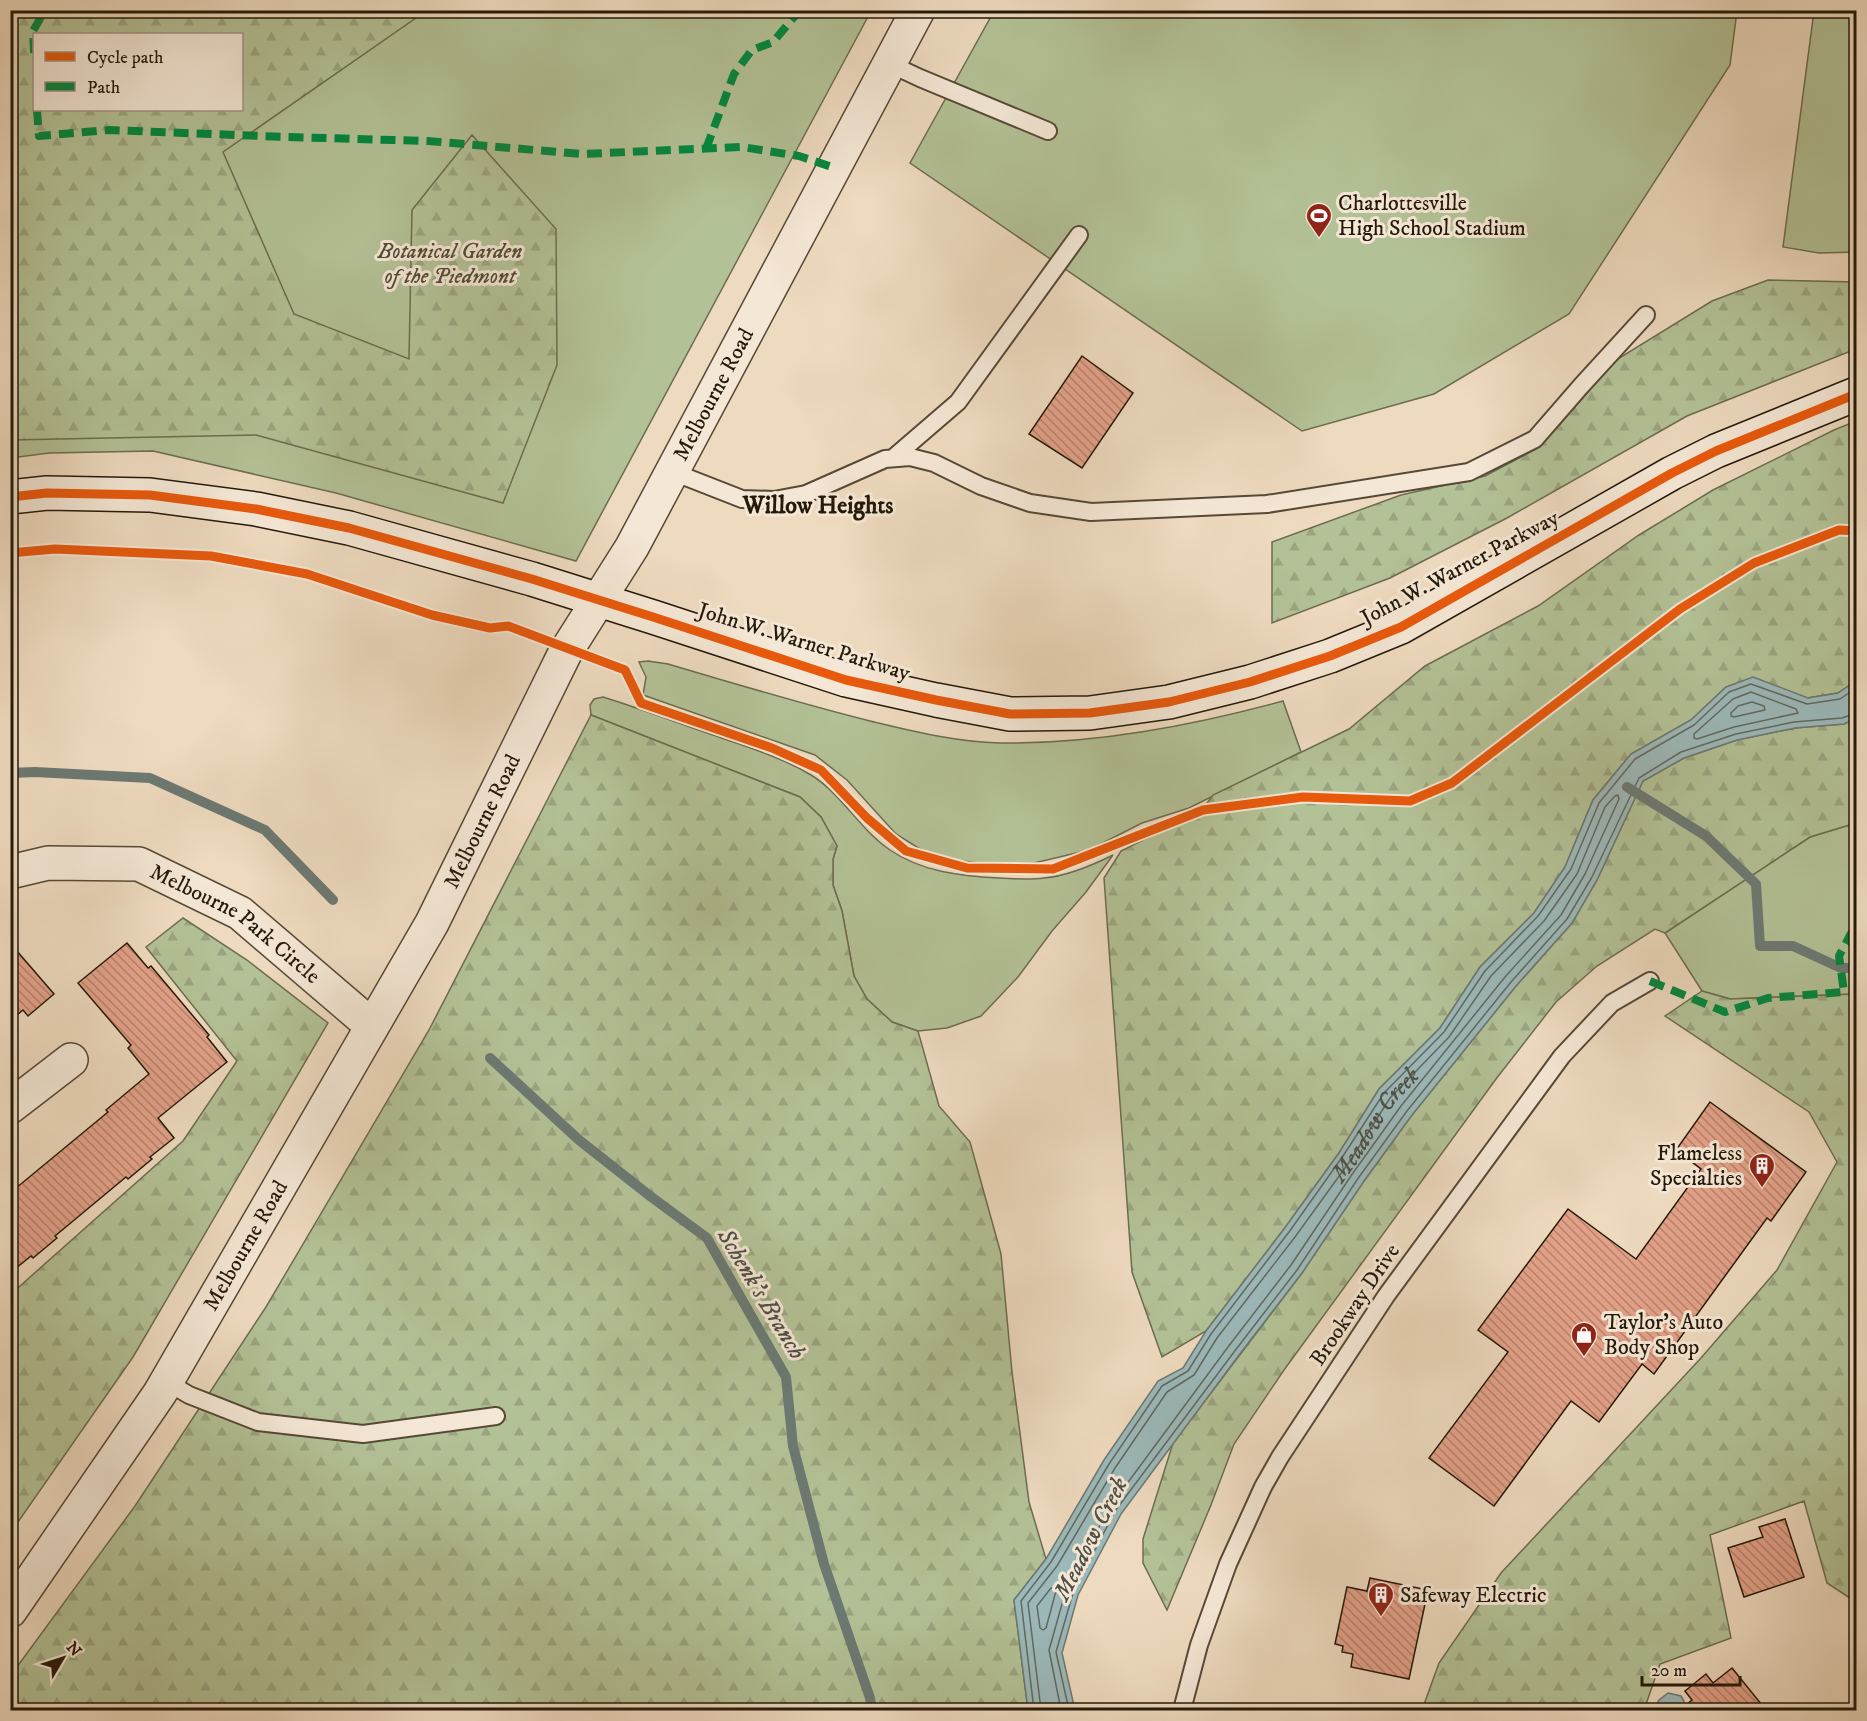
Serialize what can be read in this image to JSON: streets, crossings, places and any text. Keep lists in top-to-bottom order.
{
  "streets": {
    "street": ["Melbourne Road", "John W. Warner Parkway", "Melbourne Park Circle"],
    "lane": ["Brookway Drive"]
  },
  "crossings": [
    ["Melbourne Road", "John W. Warner Parkway"],
    ["Melbourne Road", "Melbourne Park Circle"]
  ],
  "districts": ["Willow Heights"],
  "water": ["Meadow Creek", "Schenk's Branch"],
  "parks": ["Botanical Garden of the Piedmont"],
  "places": {
    "sports": ["Charlottesville High School Stadium"],
    "building": ["Flameless Specialties", "Safeway Electric"],
    "shop": ["Taylor’s Auto Body Shop"]
  },
  "legend": ["Cycle path", "Path"],
  "scale_bar": "20 m",
  "north": "top right"
}
